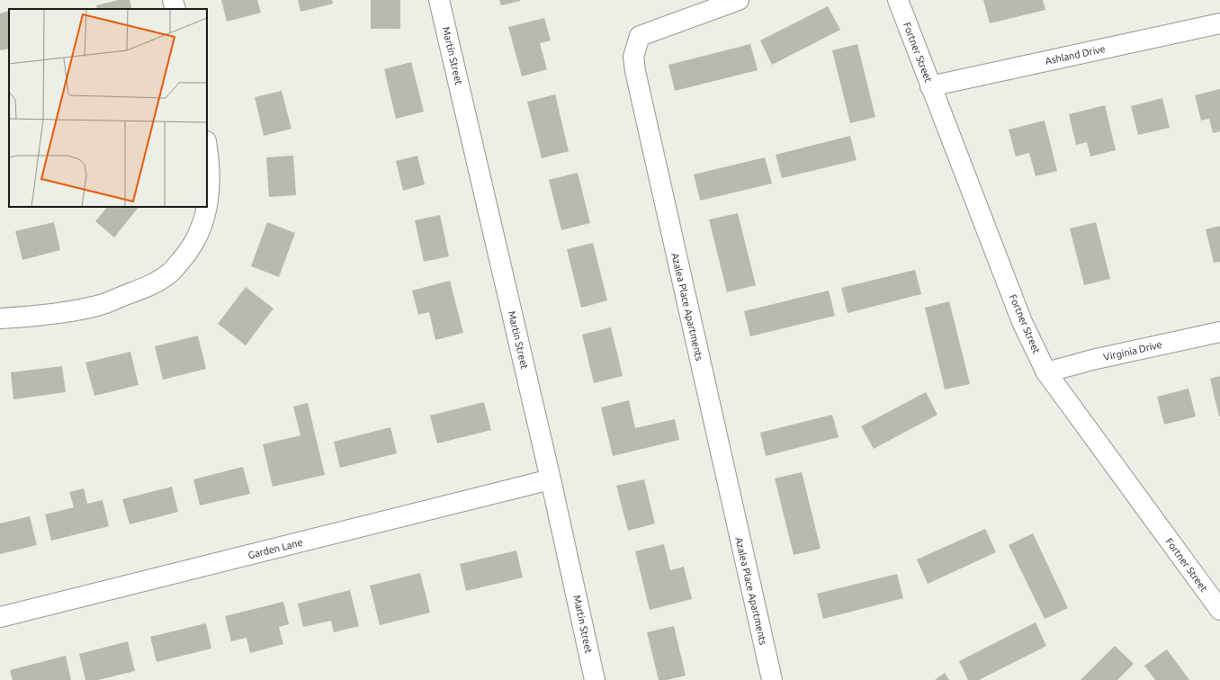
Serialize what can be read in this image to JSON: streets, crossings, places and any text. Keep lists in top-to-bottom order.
{
  "streets": {
    "street": [
      "Fortner Street",
      "Ashland Drive",
      "Martin Street",
      "Azalea Place Apartments",
      "Virginia Drive",
      "Garden Lane"
    ]
  },
  "crossings": [
    ["Fortner Street", "Ashland Drive"],
    ["Fortner Street", "Virginia Drive"],
    ["Martin Street", "Garden Lane"]
  ]
}
